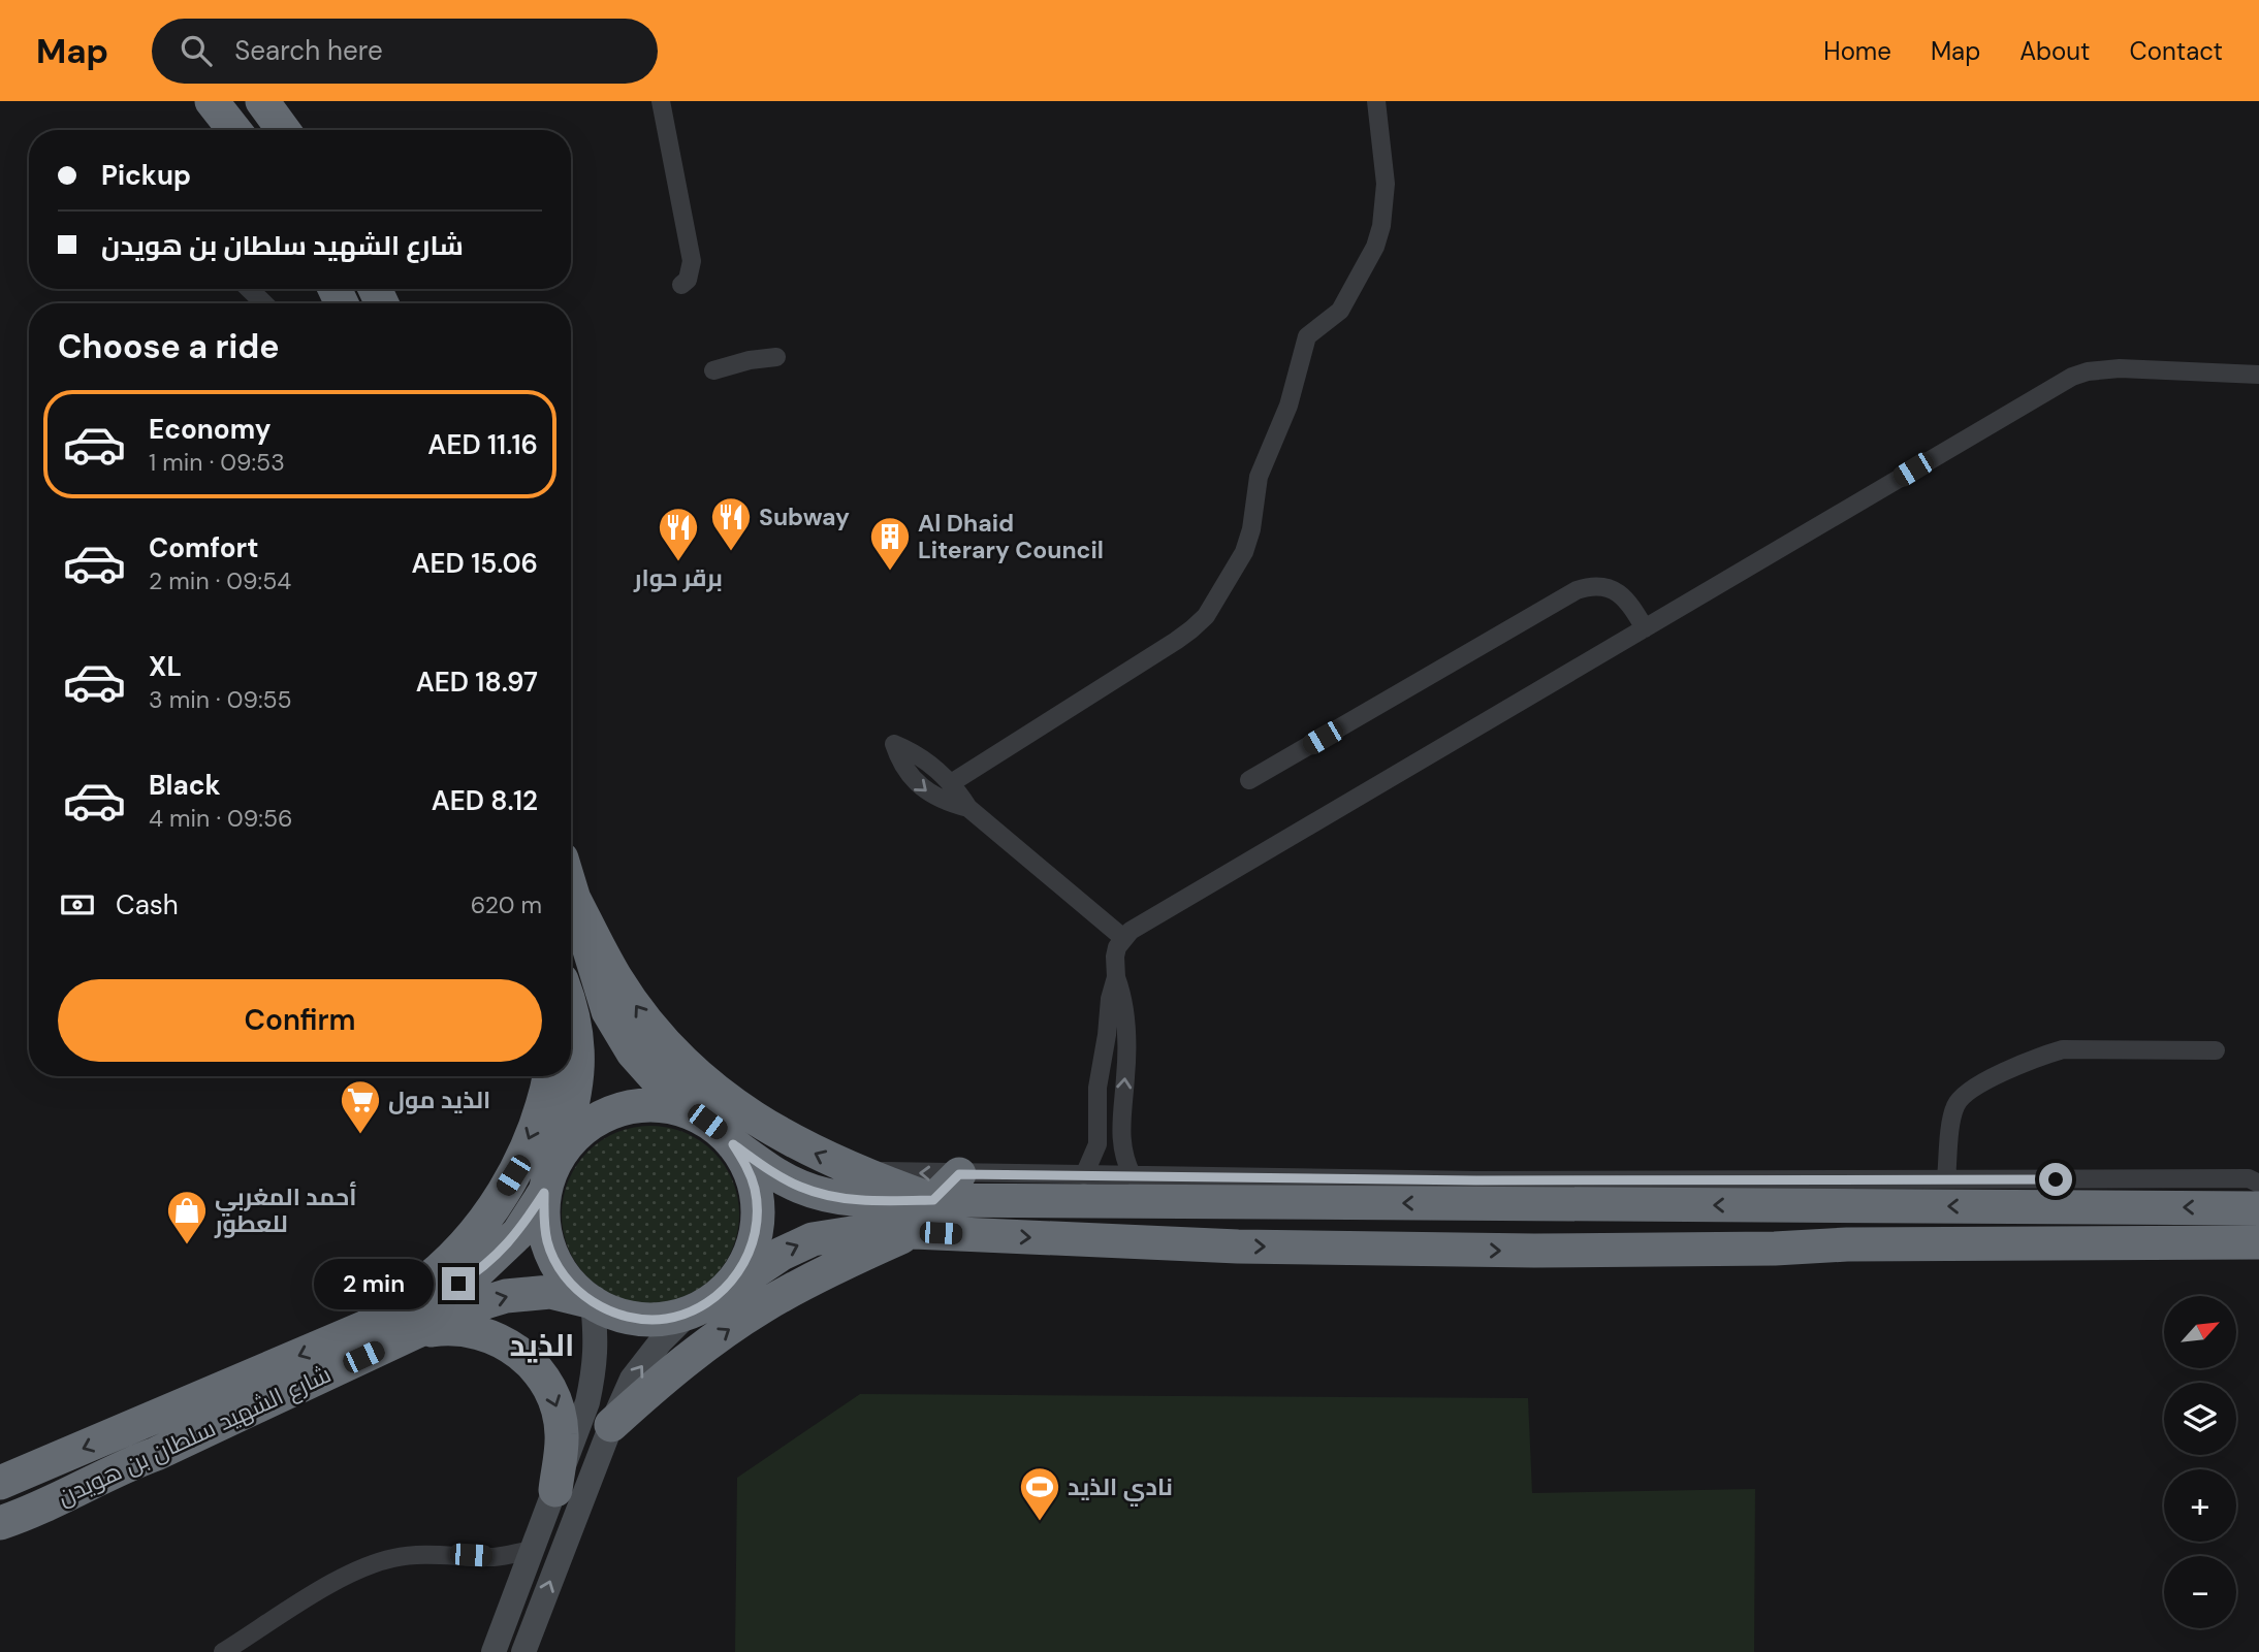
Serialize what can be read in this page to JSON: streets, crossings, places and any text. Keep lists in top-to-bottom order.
{
  "streets": {
    "highway": ["شارع الشهيد سلطان بن هويدن"]
  },
  "districts": ["الذيد"],
  "places": {
    "restaurant": ["Subway", "برقر حوار"],
    "building": ["Al Dhaid Literary Council"],
    "supermarket": ["الذيد مول"],
    "shop": ["أحمد المغربي للعطور"],
    "sports": ["نادي الذيد"]
  },
  "north": "top right",
  "page": {
    "header": "Map",
    "search": "Search here",
    "nav": [
      "Home",
      "Map",
      "About",
      "Contact"
    ],
    "banner": ["Pickup", "شارع الشهيد سلطان بن هويدن"],
    "heading": "Choose a ride",
    "list": [
      {
        "name": "Economy",
        "note": "1 min · 09:53",
        "value": "AED 11.16"
      },
      {
        "name": "Comfort",
        "note": "2 min · 09:54",
        "value": "AED 15.06"
      },
      {
        "name": "XL",
        "note": "3 min · 09:55",
        "value": "AED 18.97"
      },
      {
        "name": "Black",
        "note": "4 min · 09:56",
        "value": "AED 8.12"
      }
    ],
    "pay": ["Cash", "620 m"],
    "buttons": "Confirm",
    "bubble": "2 min",
    "map_buttons": ["+", "−"]
  }
}
